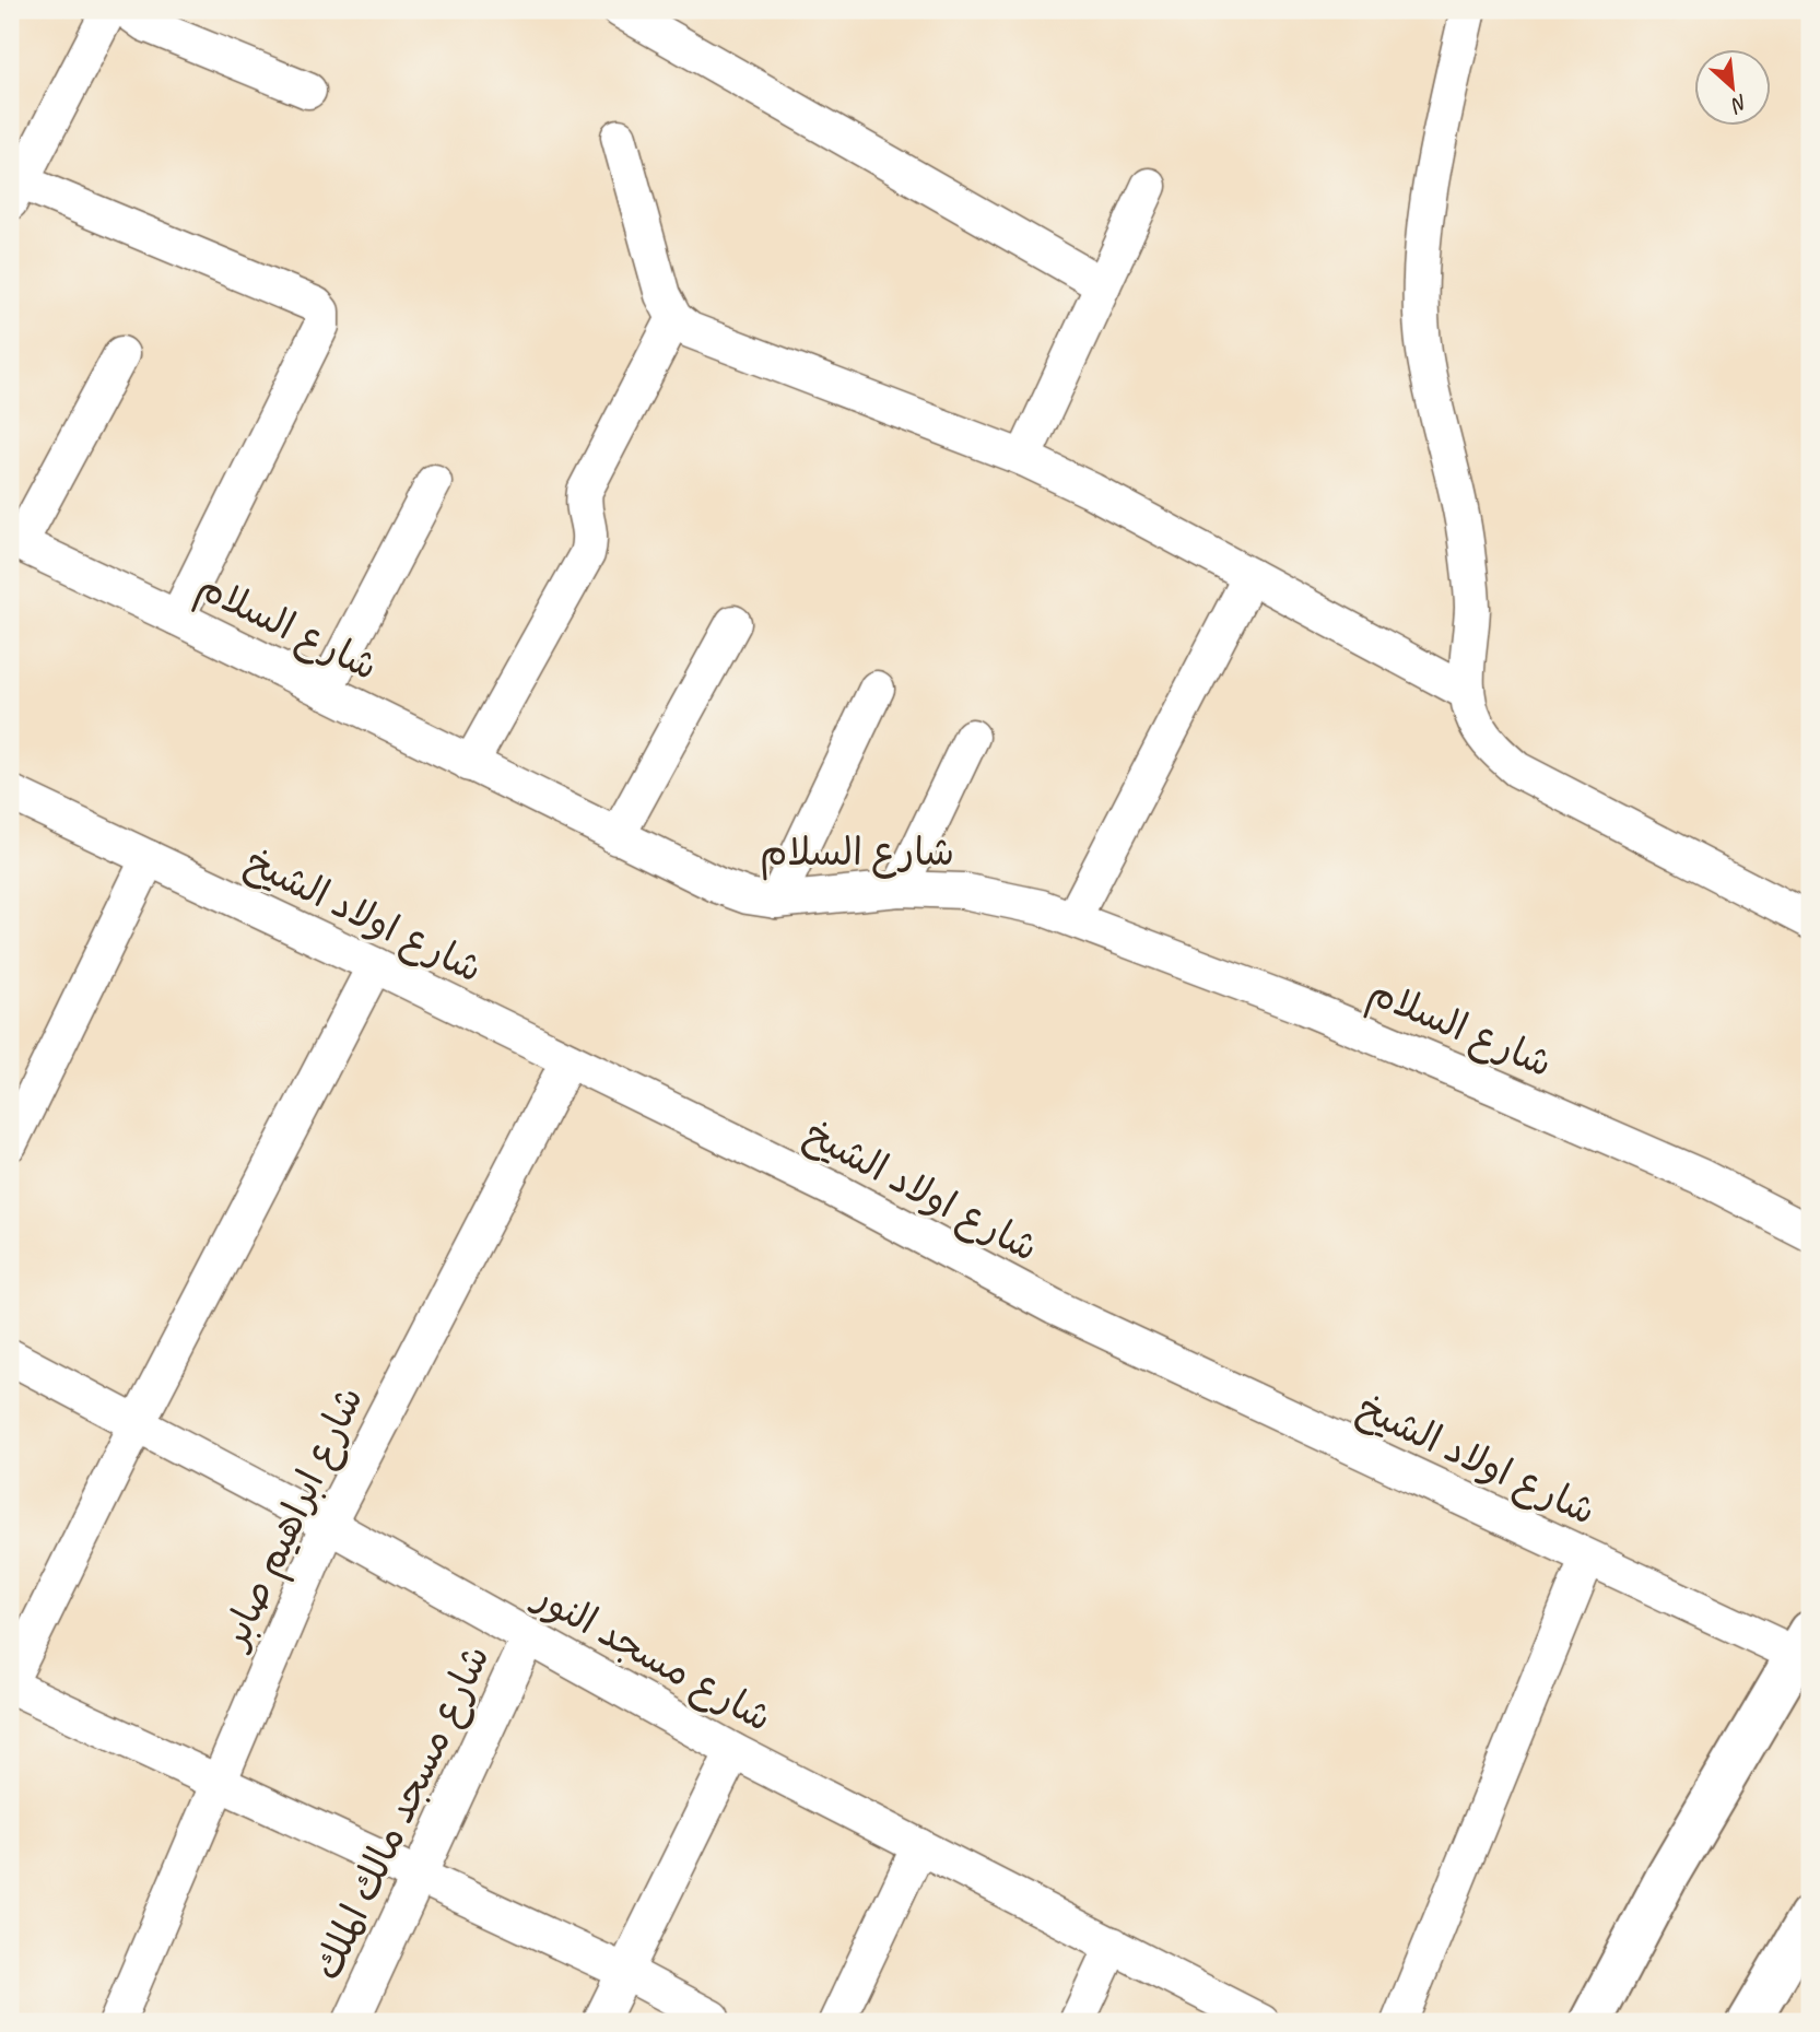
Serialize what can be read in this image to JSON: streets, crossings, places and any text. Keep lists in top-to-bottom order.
{
  "streets": {
    "street": [
      "شارع السلام",
      "شارع اولاد الشيخ",
      "شارع ابراهيم صابر",
      "شارع مسجد النور",
      "شارع مسجد مالك الملك"
    ]
  },
  "crossings": [
    ["شارع اولاد الشيخ", "شارع ابراهيم صابر"],
    ["شارع ابراهيم صابر", "شارع مسجد النور"],
    ["شارع مسجد النور", "شارع مسجد مالك الملك"]
  ],
  "north": "bottom right"
}
